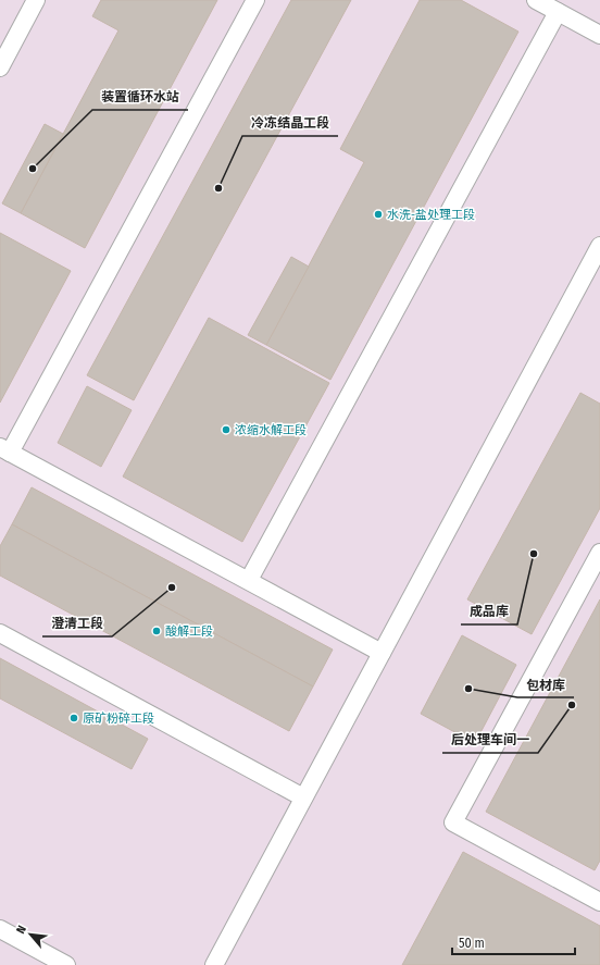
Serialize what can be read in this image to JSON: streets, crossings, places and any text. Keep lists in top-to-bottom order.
{
  "places": [
    "装置循环水站",
    "冷冻结晶工段",
    "水洗-盐处理工段",
    "浓缩水解工段",
    "成品库",
    "澄清工段",
    "酸解工段",
    "包材库",
    "后处理车间一",
    "原矿粉碎工段"
  ],
  "scale_bar": "50 m",
  "north": "top left"
}
